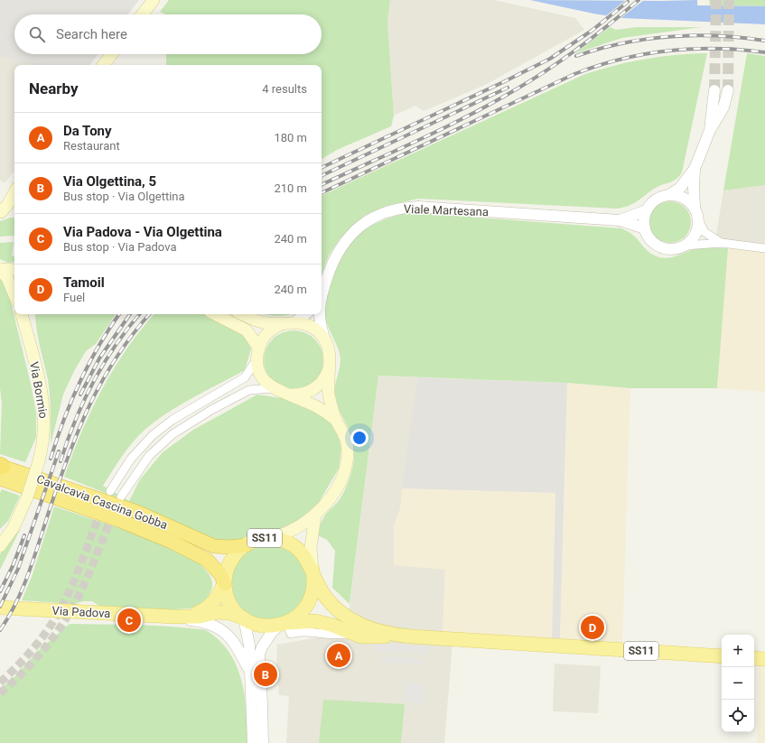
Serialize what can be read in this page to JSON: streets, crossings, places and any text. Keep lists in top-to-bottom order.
{
  "streets": {
    "highway": ["Cavalcavia Cascina Gobba"],
    "main road": ["Via Bormio", "SS11", "Via Padova"],
    "street": ["Viale Martesana"]
  },
  "crossings": [
    ["Cavalcavia Cascina Gobba", "SS11"],
    ["Cavalcavia Cascina Gobba", "Via Padova"],
    ["SS11", "Via Padova"]
  ],
  "page": {
    "search": "Search here",
    "heading": ["Nearby", "4 results"],
    "list": [
      {
        "mark": "A",
        "name": "Da Tony",
        "note": "Restaurant",
        "value": "180 m"
      },
      {
        "mark": "B",
        "name": "Via Olgettina, 5",
        "note": "Bus stop · Via Olgettina",
        "value": "210 m"
      },
      {
        "mark": "C",
        "name": "Via Padova - Via Olgettina",
        "note": "Bus stop · Via Padova",
        "value": "240 m"
      },
      {
        "mark": "D",
        "name": "Tamoil",
        "note": "Fuel",
        "value": "240 m"
      }
    ],
    "pins": [
      "C",
      "D",
      "A",
      "B"
    ],
    "map_buttons": ["+", "−"]
  }
}
